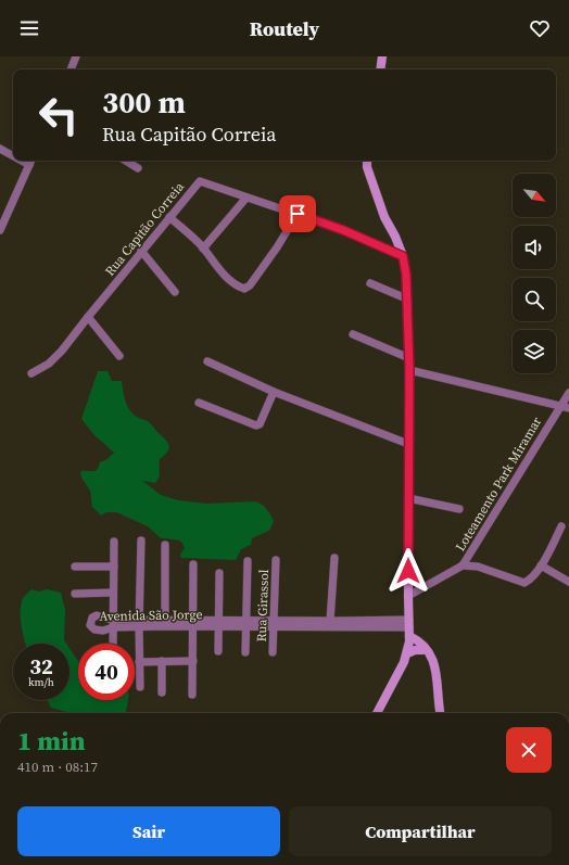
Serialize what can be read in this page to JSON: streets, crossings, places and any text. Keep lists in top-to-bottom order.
{
  "streets": {
    "street": [
      "Rua Capitão Correia",
      "Loteamento Park Miramar",
      "Rua Girassol",
      "Avenida São Jorge"
    ]
  },
  "crossings": [
    ["Rua Girassol", "Avenida São Jorge"]
  ],
  "north": "bottom right",
  "page": {
    "header": "Routely",
    "turn": ["300 m", "Rua Capitão Correia"],
    "speed": "32 km/h",
    "limit": "40",
    "heading": ["1 min", "410 m · 08:17"],
    "buttons": ["Sair", "Compartilhar"]
  }
}
